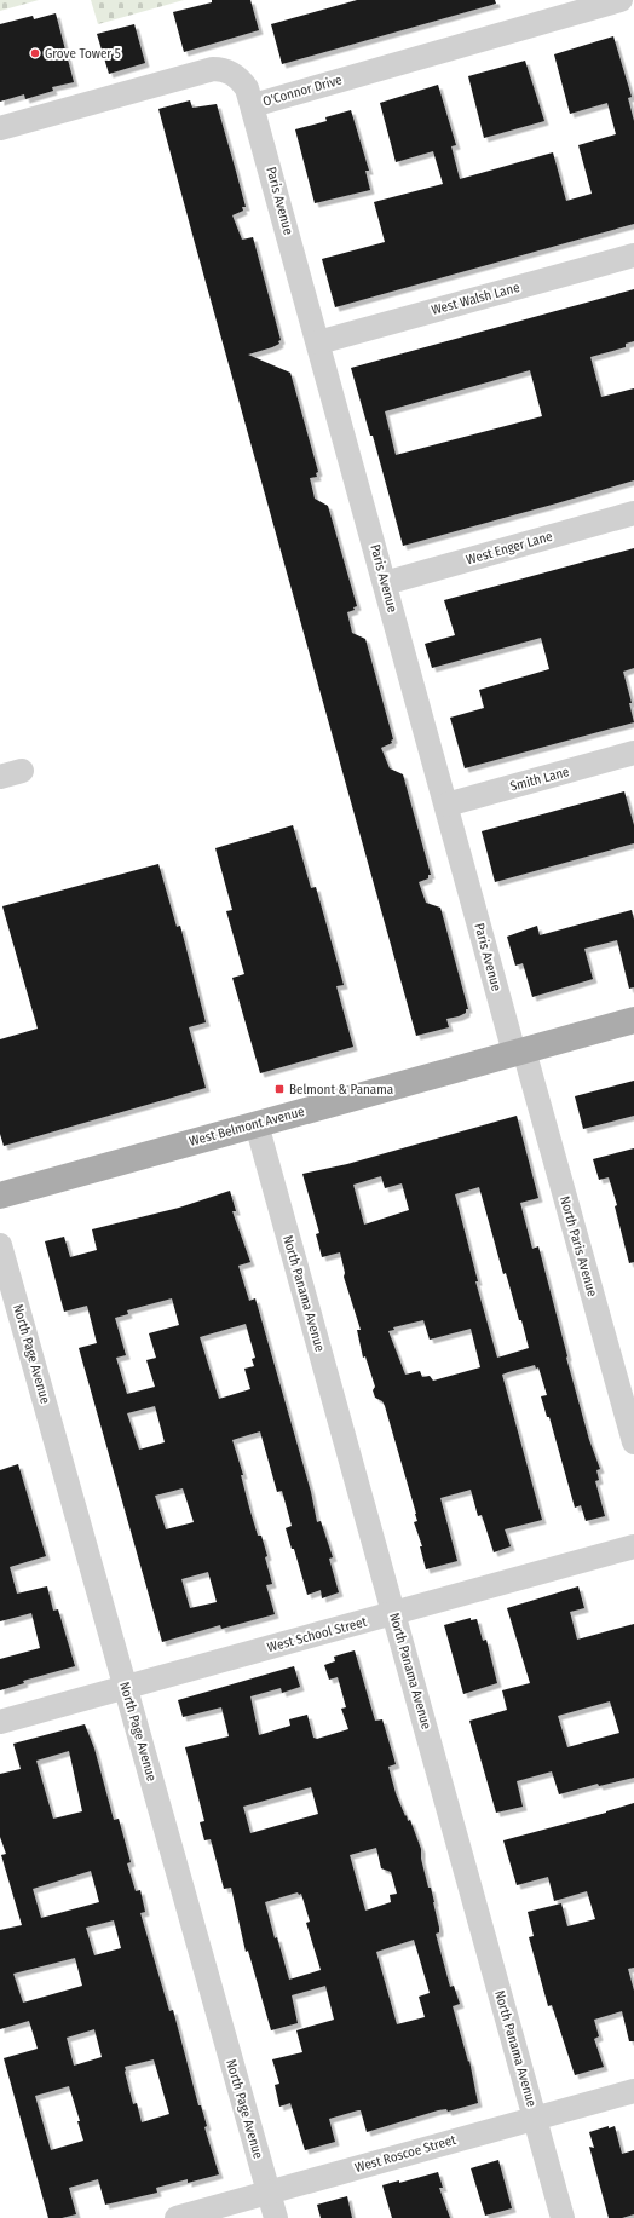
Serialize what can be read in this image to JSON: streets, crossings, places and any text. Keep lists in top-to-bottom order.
{
  "streets": {
    "main road": ["West Belmont Avenue"],
    "street": [
      "O'Connor Drive",
      "Paris Avenue",
      "West Walsh Lane",
      "West Enger Lane",
      "Smith Lane",
      "North Paris Avenue",
      "North Panama Avenue",
      "North Page Avenue",
      "West School Street",
      "West Roscoe Street"
    ]
  },
  "crossings": [
    ["O'Connor Drive", "Paris Avenue"],
    ["Paris Avenue", "West Walsh Lane"],
    ["Paris Avenue", "West Enger Lane"],
    ["Paris Avenue", "Smith Lane"],
    ["Paris Avenue", "West Belmont Avenue"],
    ["Paris Avenue", "North Paris Avenue"],
    ["West Belmont Avenue", "North Paris Avenue"],
    ["West Belmont Avenue", "North Panama Avenue"],
    ["North Panama Avenue", "West School Street"],
    ["North Panama Avenue", "West Roscoe Street"],
    ["North Page Avenue", "West School Street"],
    ["North Page Avenue", "West Roscoe Street"]
  ],
  "places": {
    "other": ["Grove Tower 5"],
    "transit": ["Belmont & Panama"]
  }
}
